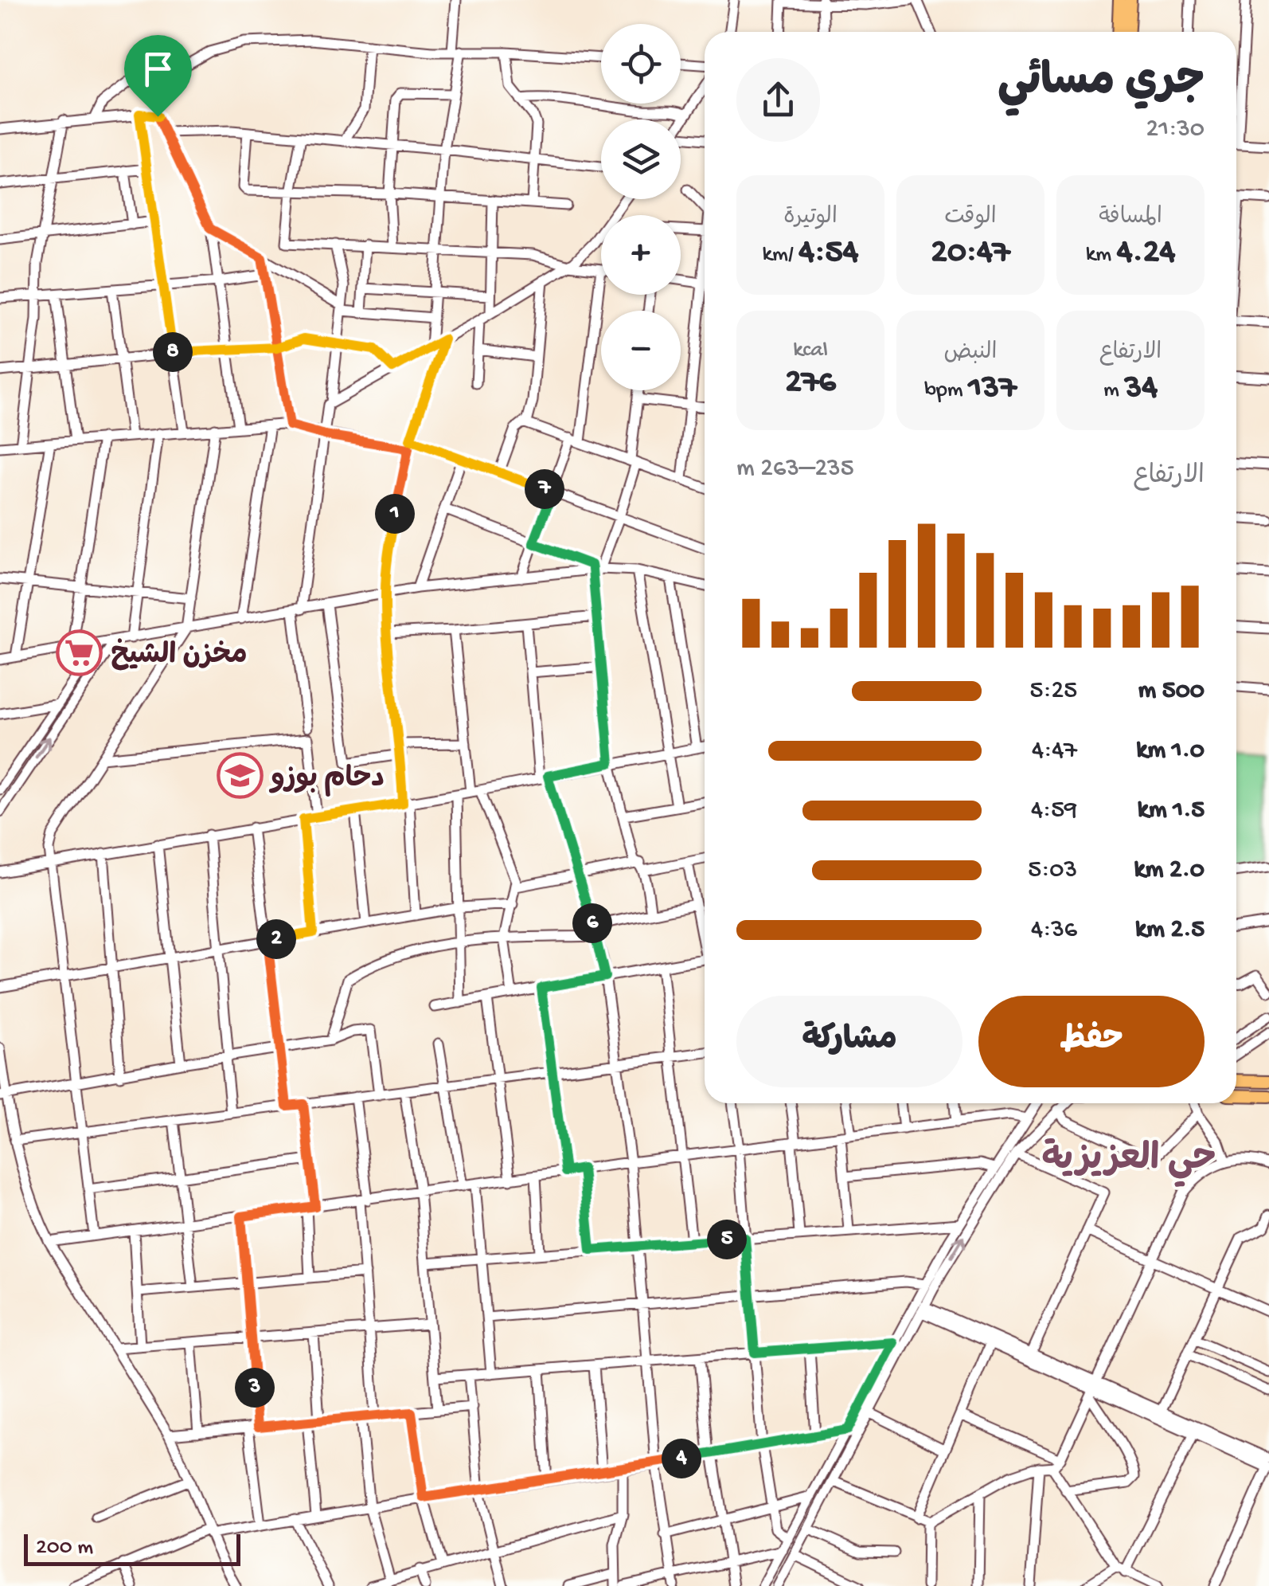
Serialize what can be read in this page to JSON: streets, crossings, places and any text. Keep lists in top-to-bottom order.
{
  "districts": ["حي العزيزية"],
  "places": {
    "supermarket": ["مخزن الشيخ"],
    "school or university": ["دحام بوزو"]
  },
  "scale_bar": "200 m",
  "page": {
    "map_buttons": ["+", "−"],
    "heading": ["جري مسائي", "21:30"],
    "stats": [
      ["المسافة", "4.24 km"],
      ["الوقت", "20:47"],
      ["الوتيرة", "4:54 /km"],
      ["الارتفاع", "34 m"],
      ["النبض", "137 bpm"],
      ["kcal", "276"]
    ],
    "pins": [
      "8",
      "7",
      "1",
      "6",
      "2",
      "5",
      "3",
      "4"
    ],
    "chart": ["الارتفاع", "235–263 m"],
    "list": [
      {
        "name": "500 m",
        "note": "5:25"
      },
      {
        "name": "1.0 km",
        "note": "4:47"
      },
      {
        "name": "1.5 km",
        "note": "4:59"
      },
      {
        "name": "2.0 km",
        "note": "5:03"
      },
      {
        "name": "2.5 km",
        "note": "4:36"
      }
    ],
    "buttons": ["حفظ", "مشاركة"],
    "scale": "200 m"
  }
}
